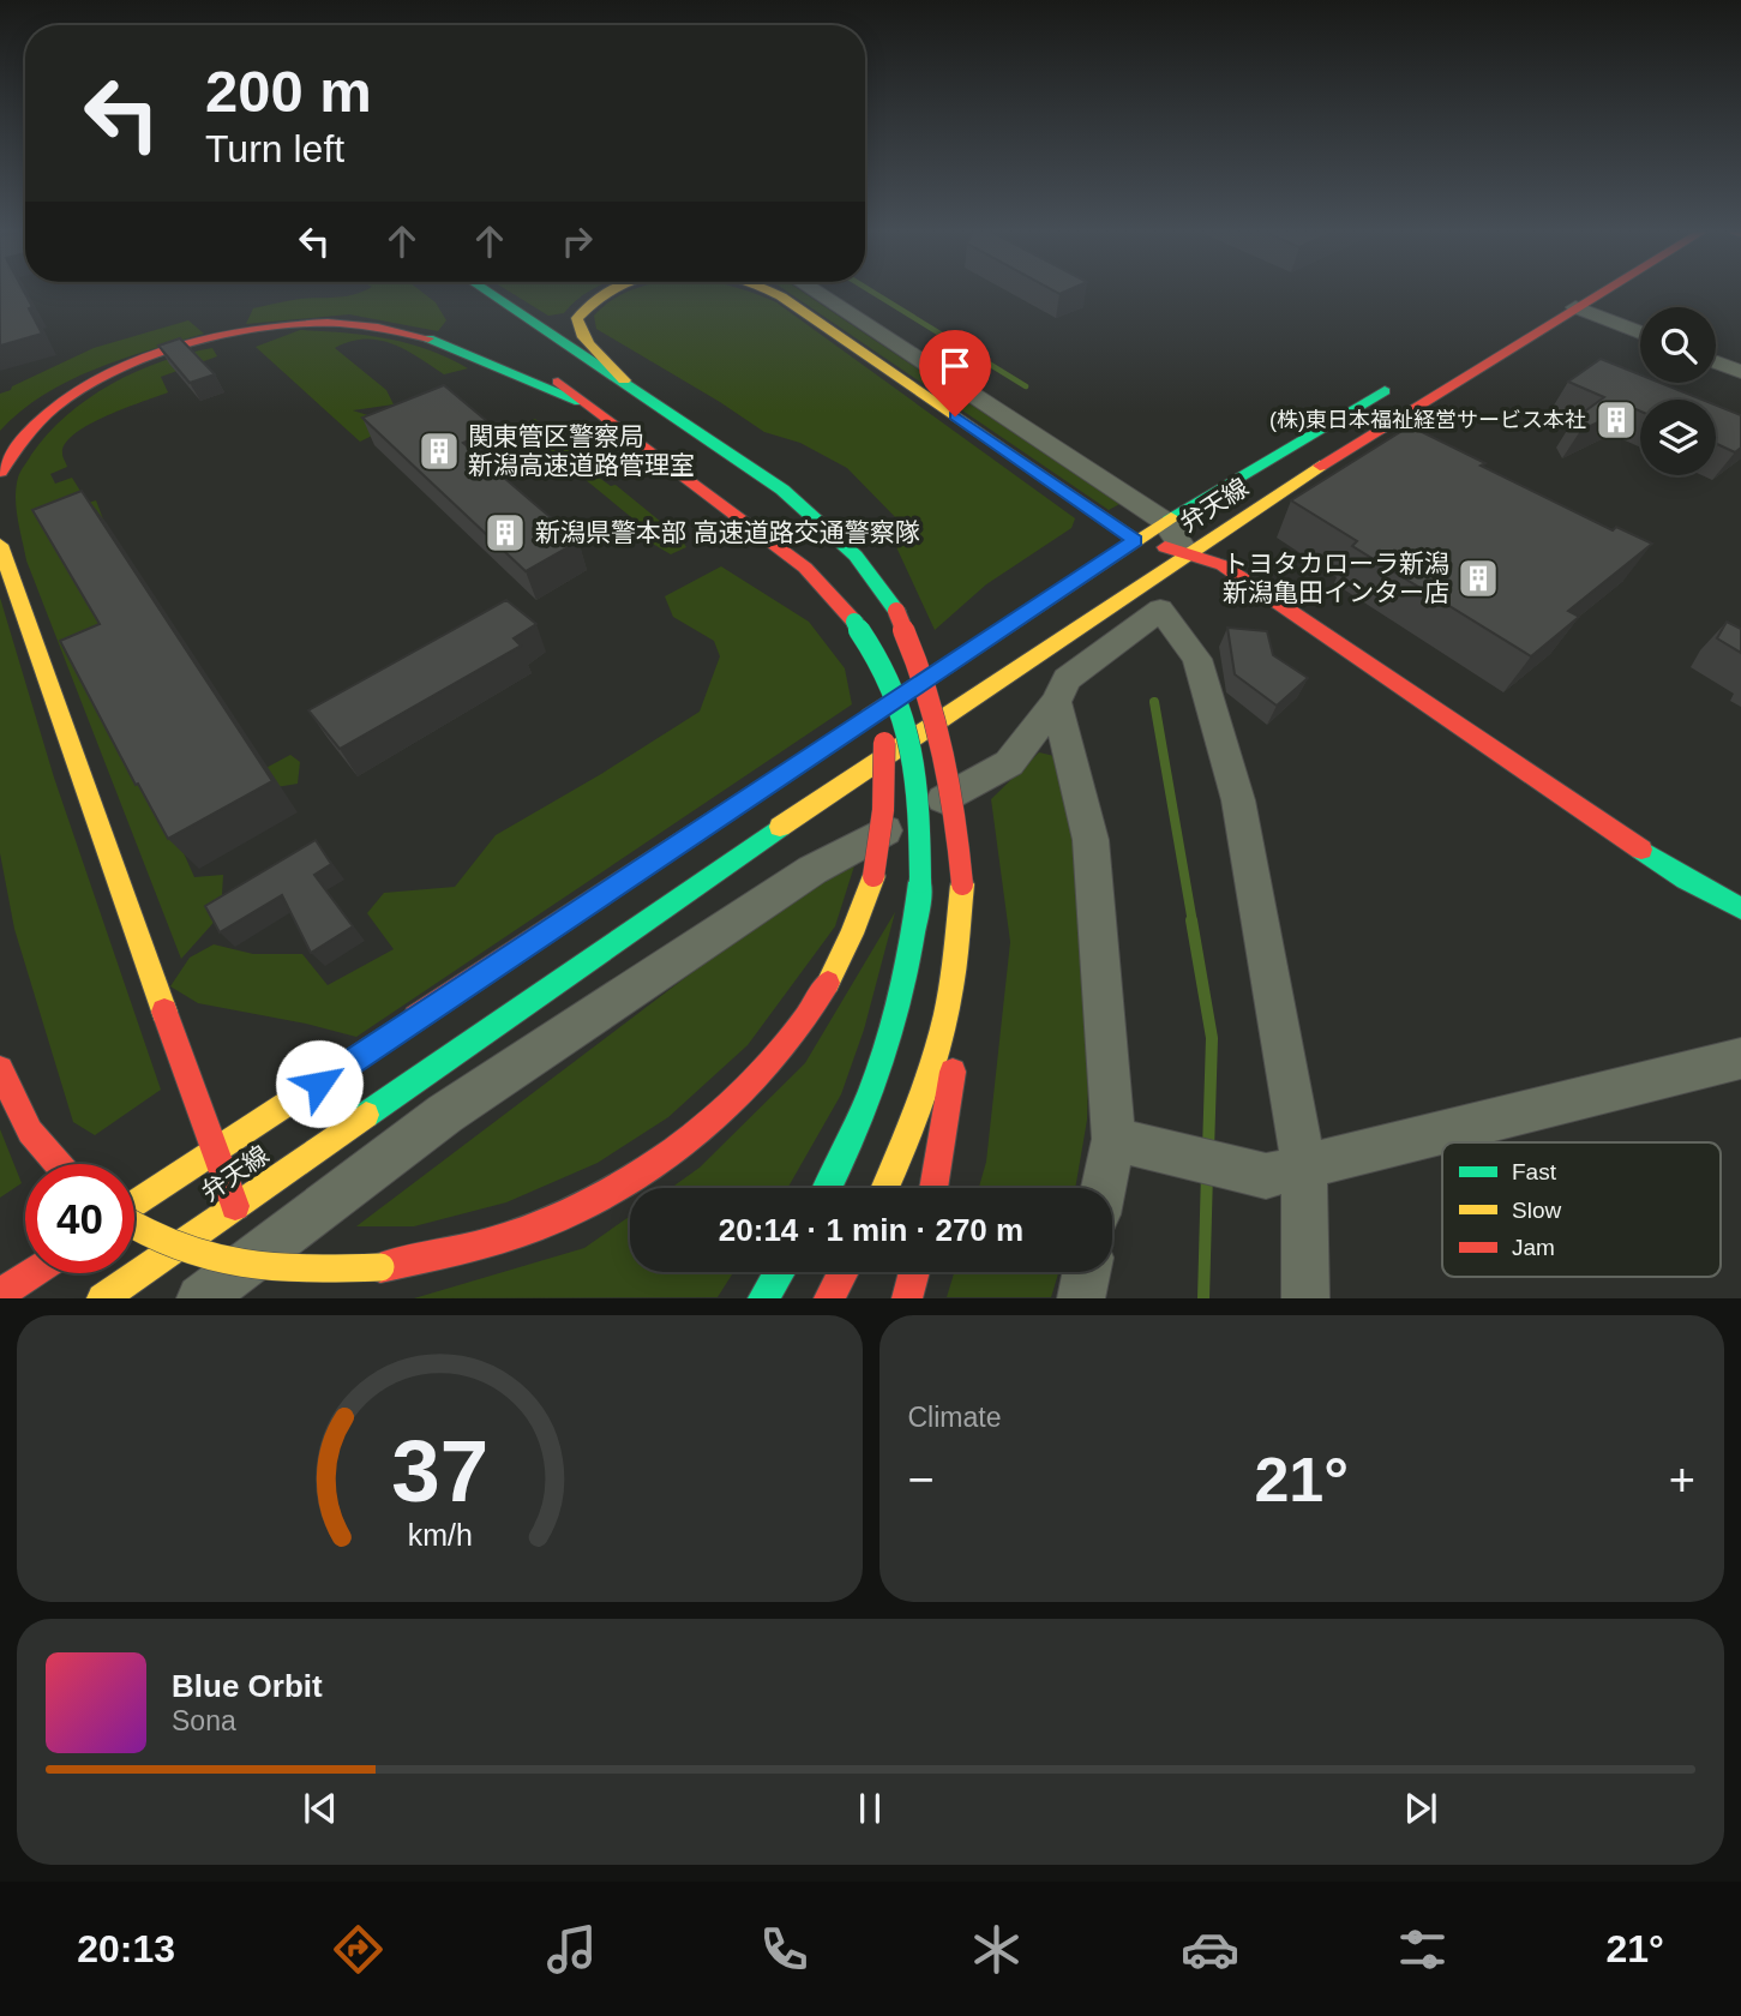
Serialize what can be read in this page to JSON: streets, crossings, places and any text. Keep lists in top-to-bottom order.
{
  "streets": {
    "main road": ["弁天線"]
  },
  "places": {
    "building": [
      "(株)東日本福祉経営サービス本社",
      "関東管区警察局 新潟高速道路管理室",
      "新潟県警本部 高速道路交通警察隊",
      "トヨタカローラ新潟 新潟亀田インター店"
    ]
  },
  "legend": ["Fast", "Slow", "Jam"],
  "page": {
    "turn": ["200 m", "Turn left"],
    "limit": "40",
    "trip": "20:14 · 1 min · 270 m",
    "tile": "Climate",
    "heat": ["−", "21°", "+"],
    "song": ["Blue Orbit", "Sona"],
    "tabs": ["20:13", "21°"],
    "gauge": ["37", "km/h"]
  }
}
